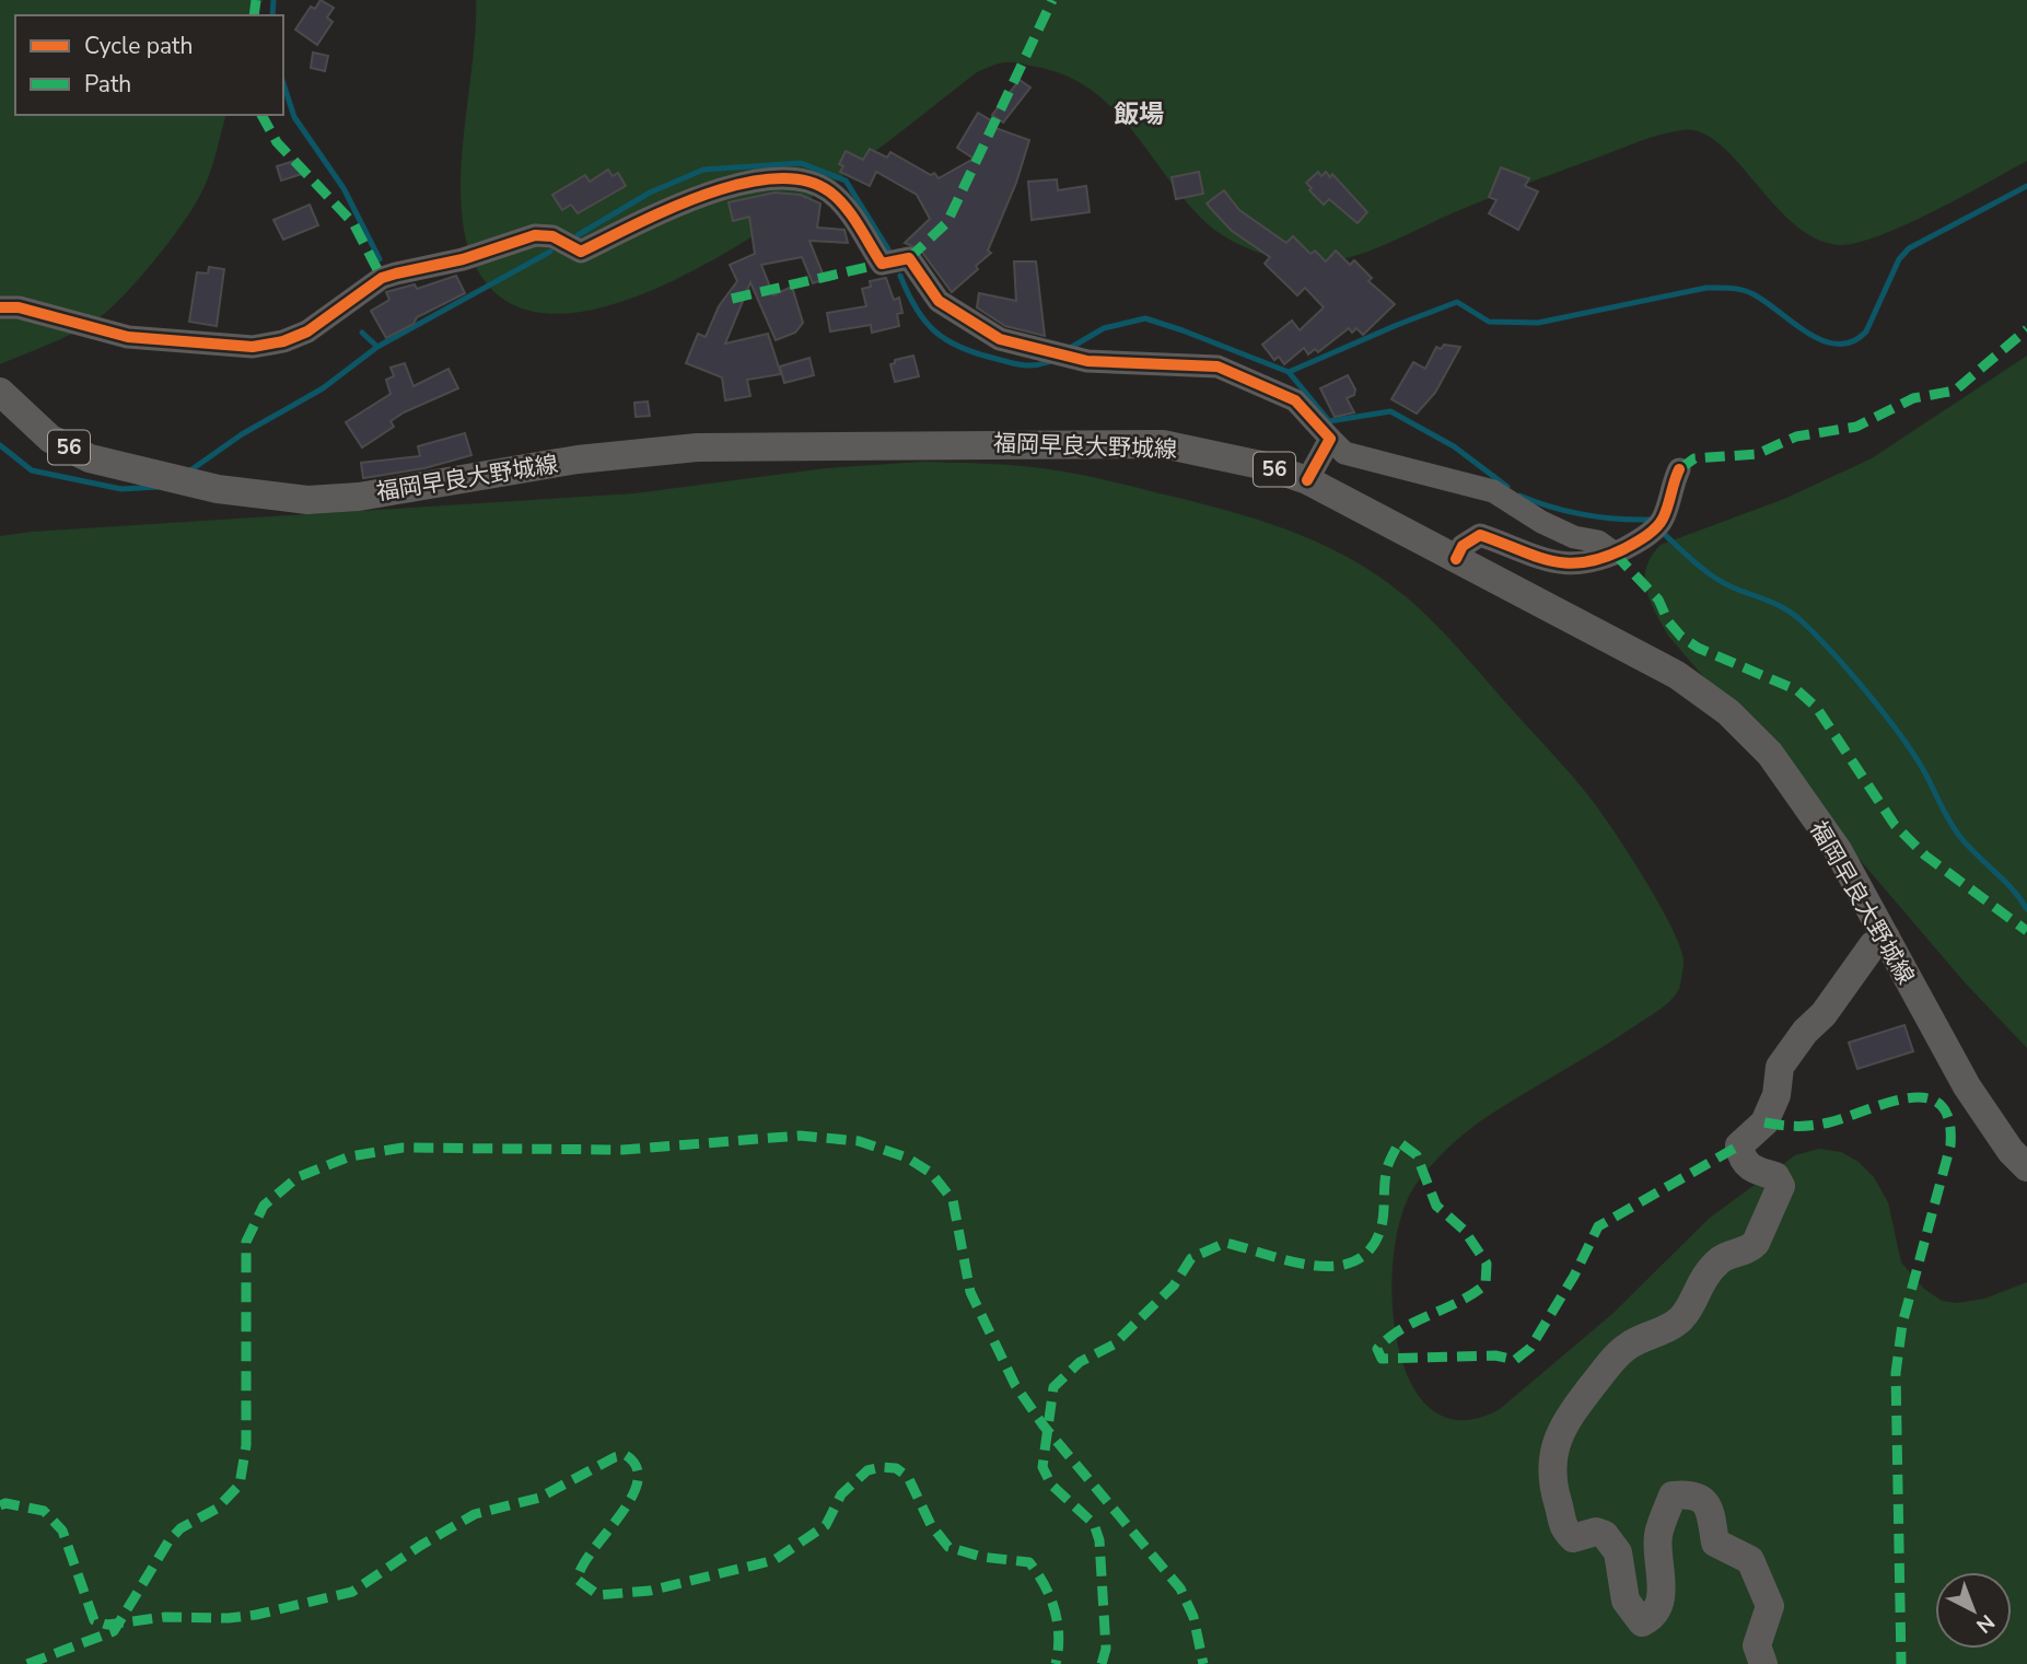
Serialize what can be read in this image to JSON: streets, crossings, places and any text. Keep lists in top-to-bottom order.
{
  "streets": {
    "main road": ["福岡早良大野城線", "56"]
  },
  "districts": ["飯場"],
  "legend": ["Cycle path", "Path"],
  "north": "bottom right"
}
